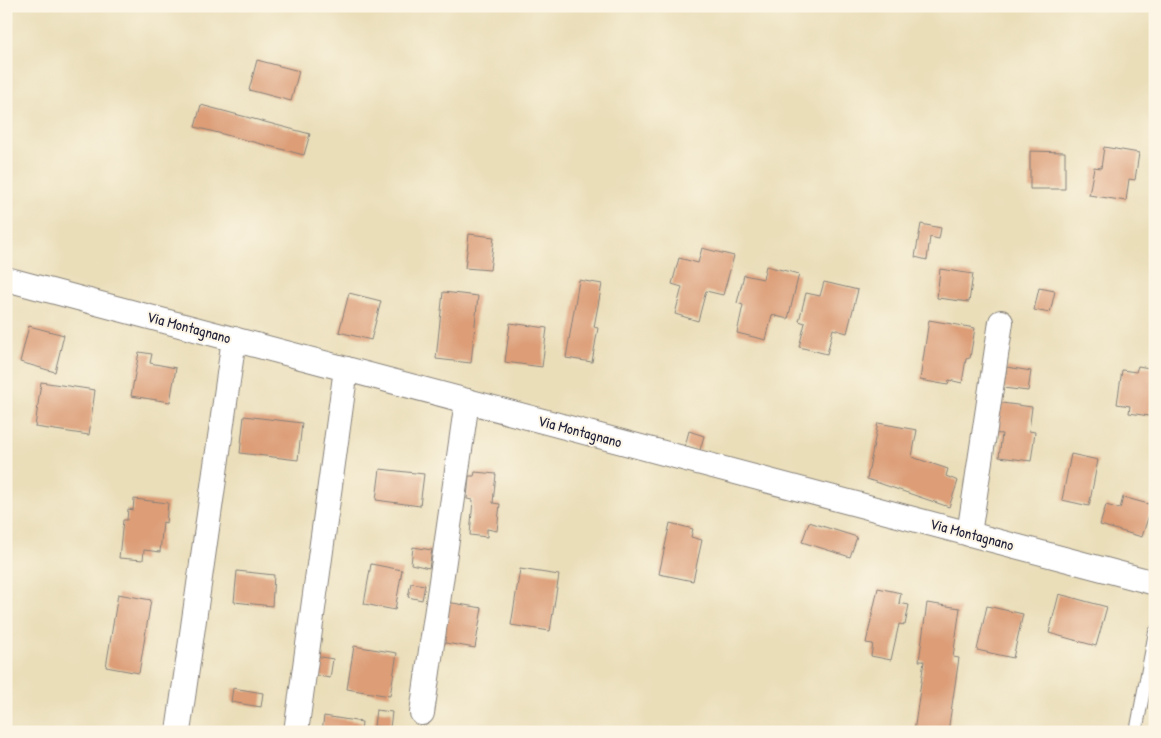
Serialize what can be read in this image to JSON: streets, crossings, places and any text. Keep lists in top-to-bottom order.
{
  "streets": {
    "street": ["Via Montagnano"]
  }
}
